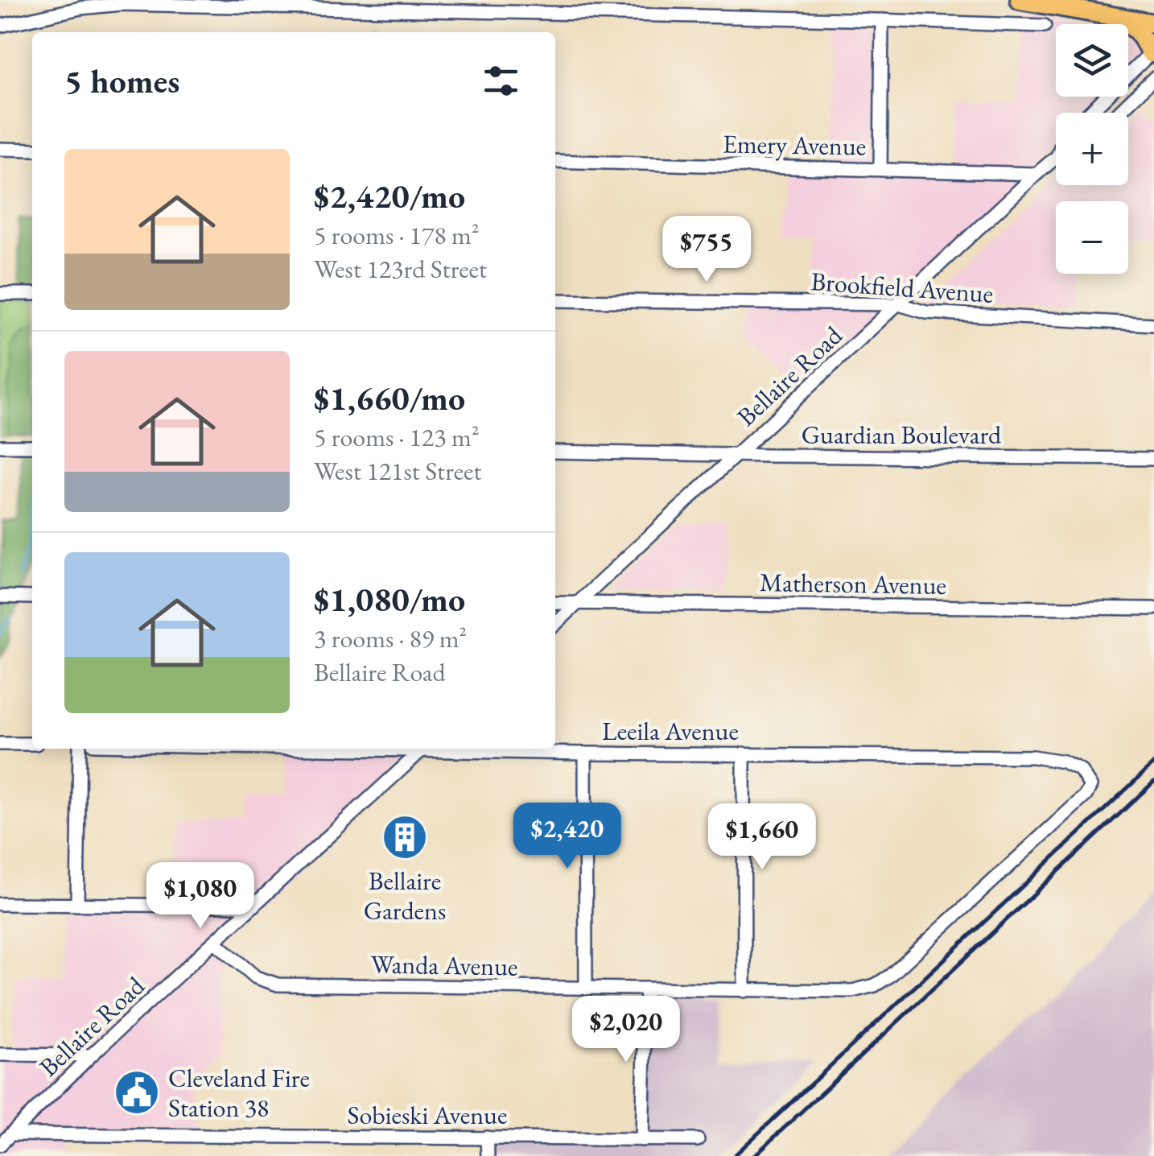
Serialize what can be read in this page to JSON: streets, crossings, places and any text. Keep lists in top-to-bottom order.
{
  "streets": {
    "street": [
      "Emery Avenue",
      "Brookfield Avenue",
      "Bellaire Road",
      "Guardian Boulevard",
      "Matherson Avenue",
      "Leeila Avenue",
      "Wanda Avenue",
      "Sobieski Avenue"
    ]
  },
  "crossings": [
    ["Emery Avenue", "Bellaire Road"],
    ["Brookfield Avenue", "Bellaire Road"],
    ["Bellaire Road", "Guardian Boulevard"],
    ["Bellaire Road", "Matherson Avenue"],
    ["Bellaire Road", "Wanda Avenue"],
    ["Bellaire Road", "Sobieski Avenue"],
    ["Leeila Avenue", "Wanda Avenue"]
  ],
  "places": {
    "building": ["Bellaire Gardens"],
    "public building": ["Cleveland Fire Station 38"]
  },
  "page": {
    "map_buttons": ["+", "−"],
    "heading": "5 homes",
    "list": [
      {
        "name": "$2,420/mo",
        "note": "5 rooms · 178 m² · West 123rd Street"
      },
      {
        "name": "$1,660/mo",
        "note": "5 rooms · 123 m² · West 121st Street"
      },
      {
        "name": "$1,080/mo",
        "note": "3 rooms · 89 m² · Bellaire Road"
      }
    ],
    "price": [
      "$755",
      "$2,420",
      "$1,660",
      "$1,080",
      "$2,020"
    ]
  }
}
